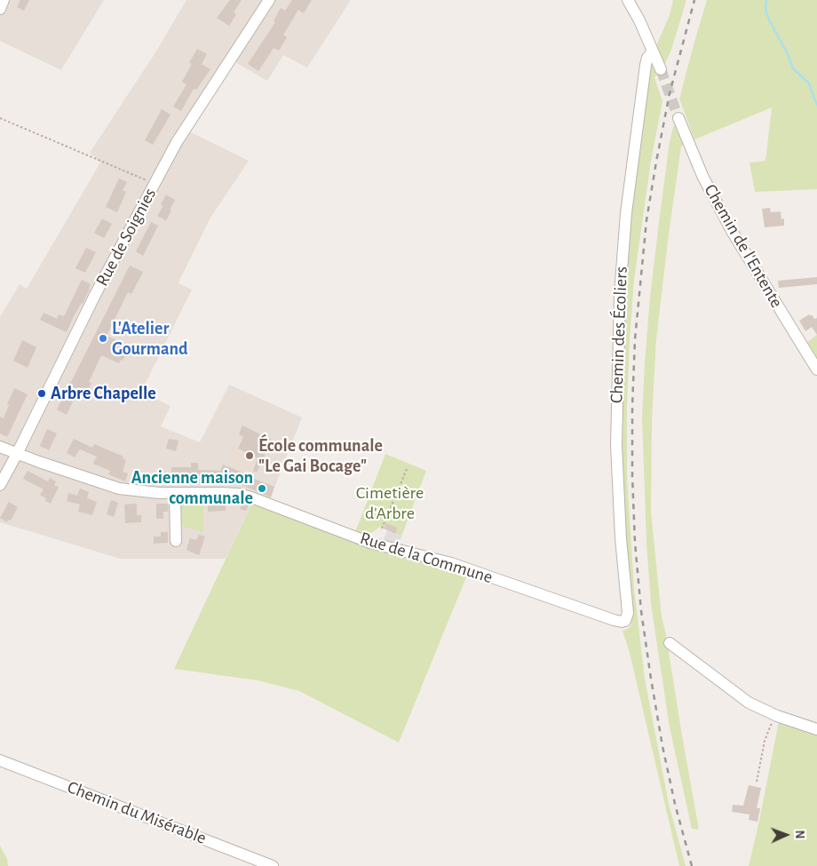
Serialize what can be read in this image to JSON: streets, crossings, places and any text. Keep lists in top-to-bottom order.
{
  "streets": {
    "street": [
      "Rue de Soignies",
      "Chemin de l'Entente",
      "Chemin des Écoliers",
      "Rue de la Commune",
      "Chemin du Misérable"
    ]
  },
  "crossings": [
    ["Rue de Soignies", "Rue de la Commune"],
    ["Chemin des Écoliers", "Rue de la Commune"]
  ],
  "parks": ["Cimetière d'Arbre"],
  "places": [
    "L'Atelier Gourmand",
    "Arbre Chapelle",
    "École communale \"Le Gai Bocage\"",
    "Ancienne maison communale"
  ],
  "north": "right"
}
